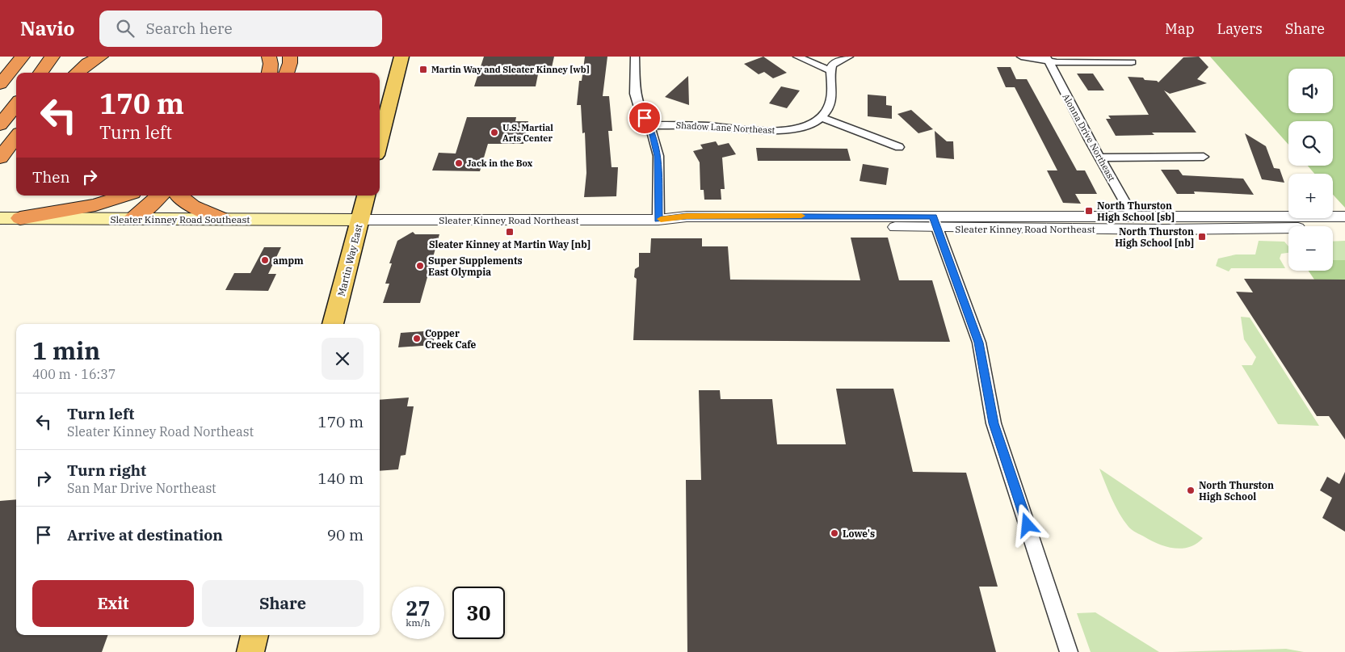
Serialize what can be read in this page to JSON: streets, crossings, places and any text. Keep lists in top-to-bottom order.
{
  "streets": {
    "main road": ["Sleater Kinney Road Southeast", "Martin Way East"],
    "street": ["Shadow Lane Northeast", "Alonna Drive Northeast", "Sleater Kinney Road Northeast"]
  },
  "crossings": [
    ["Alonna Drive Northeast", "Sleater Kinney Road Northeast"],
    ["Sleater Kinney Road Southeast", "Sleater Kinney Road Northeast"],
    ["Sleater Kinney Road Southeast", "Martin Way East"],
    ["Sleater Kinney Road Northeast", "Martin Way East"]
  ],
  "places": {
    "transit": [
      "Martin Way and Sleater Kinney [wb]",
      "North Thurston High School [sb]",
      "Sleater Kinney at Martin Way [nb]",
      "North Thurston High School [nb]"
    ],
    "other": [
      "U.S. Martial Arts Center",
      "Jack in the Box",
      "ampm",
      "Super Supplements East Olympia",
      "Copper Creek Cafe",
      "North Thurston High School",
      "Lowe's"
    ]
  },
  "page": {
    "header": "Navio",
    "search": "Search here",
    "nav": ["Map", "Layers", "Share"],
    "map_buttons": ["+", "−"],
    "turn": ["170 m", "Turn left"],
    "then": "Then",
    "heading": ["1 min", "400 m · 16:37"],
    "list": [
      {
        "name": "Turn left",
        "note": "Sleater Kinney Road Northeast",
        "value": "170 m"
      },
      {
        "name": "Turn right",
        "note": "San Mar Drive Northeast",
        "value": "140 m"
      },
      {
        "name": "Arrive at destination",
        "value": "90 m"
      }
    ],
    "buttons": ["Exit", "Share"],
    "speed": "27 km/h",
    "limit": "30"
  }
}
